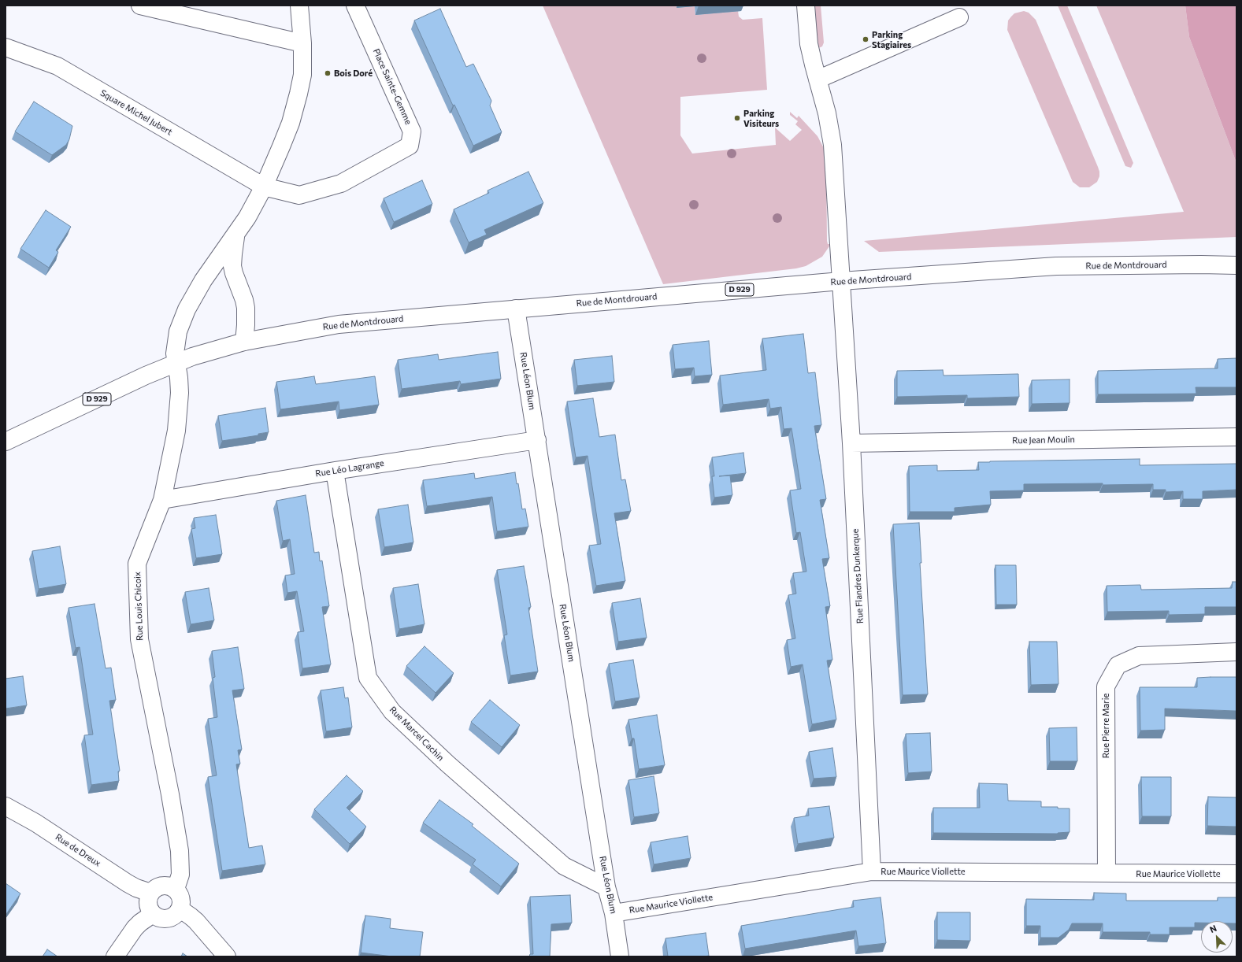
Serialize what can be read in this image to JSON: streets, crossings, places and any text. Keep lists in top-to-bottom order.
{
  "streets": {
    "street": [
      "Place Sainte-Gemme",
      "Square Michel Jubert",
      "Rue de Montdrouard",
      "D 929",
      "Rue Léon Blum",
      "Rue Jean Moulin",
      "Rue Léo Lagrange",
      "Rue Flandres Dunkerque",
      "Rue Louis Chicoix",
      "Rue Pierre Marie",
      "Rue Marcel Cachin",
      "Rue de Dreux",
      "Rue Maurice Viollette"
    ]
  },
  "crossings": [
    ["Place Sainte-Gemme", "Square Michel Jubert"],
    ["Place Sainte-Gemme", "Rue Louis Chicoix"],
    ["Square Michel Jubert", "Rue Louis Chicoix"],
    ["Rue de Montdrouard", "Rue Léon Blum"],
    ["Rue de Montdrouard", "Rue Flandres Dunkerque"],
    ["Rue de Montdrouard", "Rue Louis Chicoix"],
    ["Rue Léon Blum", "Rue Léo Lagrange"],
    ["Rue Léon Blum", "Rue Marcel Cachin"],
    ["Rue Léon Blum", "Rue Maurice Viollette"],
    ["Rue Jean Moulin", "Rue Flandres Dunkerque"],
    ["Rue Léo Lagrange", "Rue Louis Chicoix"],
    ["Rue Léo Lagrange", "Rue Marcel Cachin"],
    ["Rue Flandres Dunkerque", "Rue Maurice Viollette"],
    ["Rue Louis Chicoix", "Rue de Dreux"],
    ["Rue Pierre Marie", "Rue Maurice Viollette"]
  ],
  "places": ["Parking Stagiaires", "Bois Doré", "Parking Visiteurs"],
  "north": "top left"
}
